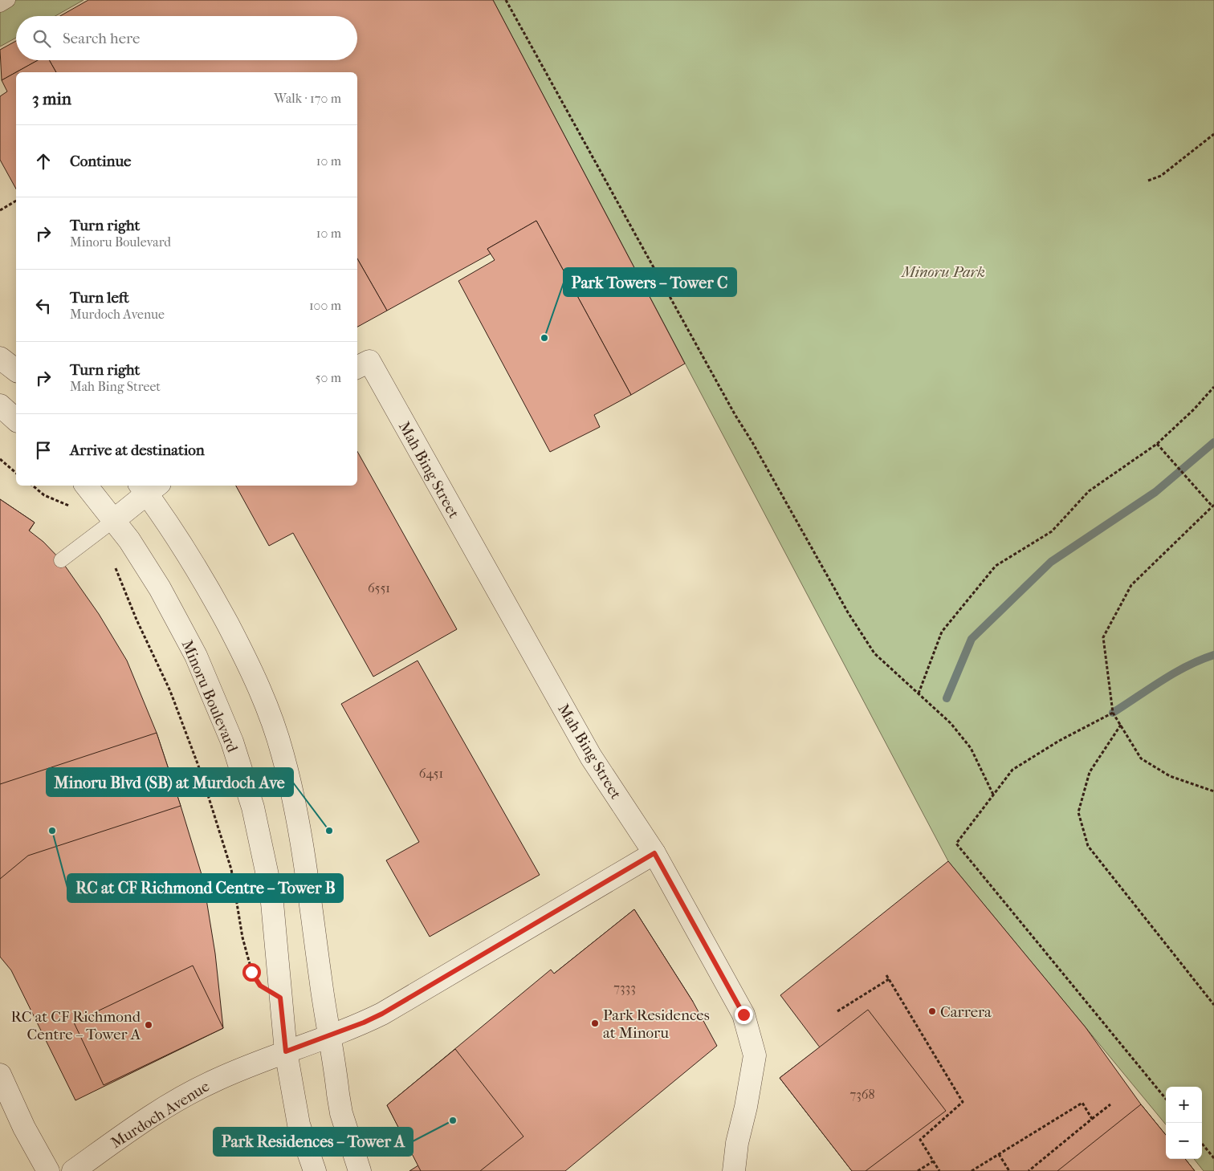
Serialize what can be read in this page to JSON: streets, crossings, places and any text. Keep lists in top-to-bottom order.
{
  "streets": {
    "street": ["Mah Bing Street", "Minoru Boulevard", "Murdoch Avenue"]
  },
  "crossings": [
    ["Mah Bing Street", "Murdoch Avenue"],
    ["Minoru Boulevard", "Murdoch Avenue"]
  ],
  "parks": ["Minoru Park"],
  "places": [
    "Park Towers – Tower C",
    "RC at CF Richmond Centre – Tower B",
    "Minoru Blvd (SB) at Murdoch Ave",
    "Carrera",
    "Park Residences at Minoru",
    "RC at CF Richmond Centre – Tower A",
    "Park Residences – Tower A"
  ],
  "house_numbers": [
    "6551",
    "6451",
    "7333",
    "7368"
  ],
  "page": {
    "search": "Search here",
    "heading": ["3 min", "Walk · 170 m"],
    "list": [
      ["Continue", "10 m"],
      ["Turn right", "Minoru Boulevard", "10 m"],
      ["Turn left", "Murdoch Avenue", "100 m"],
      ["Turn right", "Mah Bing Street", "50 m"],
      "Arrive at destination"
    ],
    "map_buttons": ["+", "−"]
  }
}
